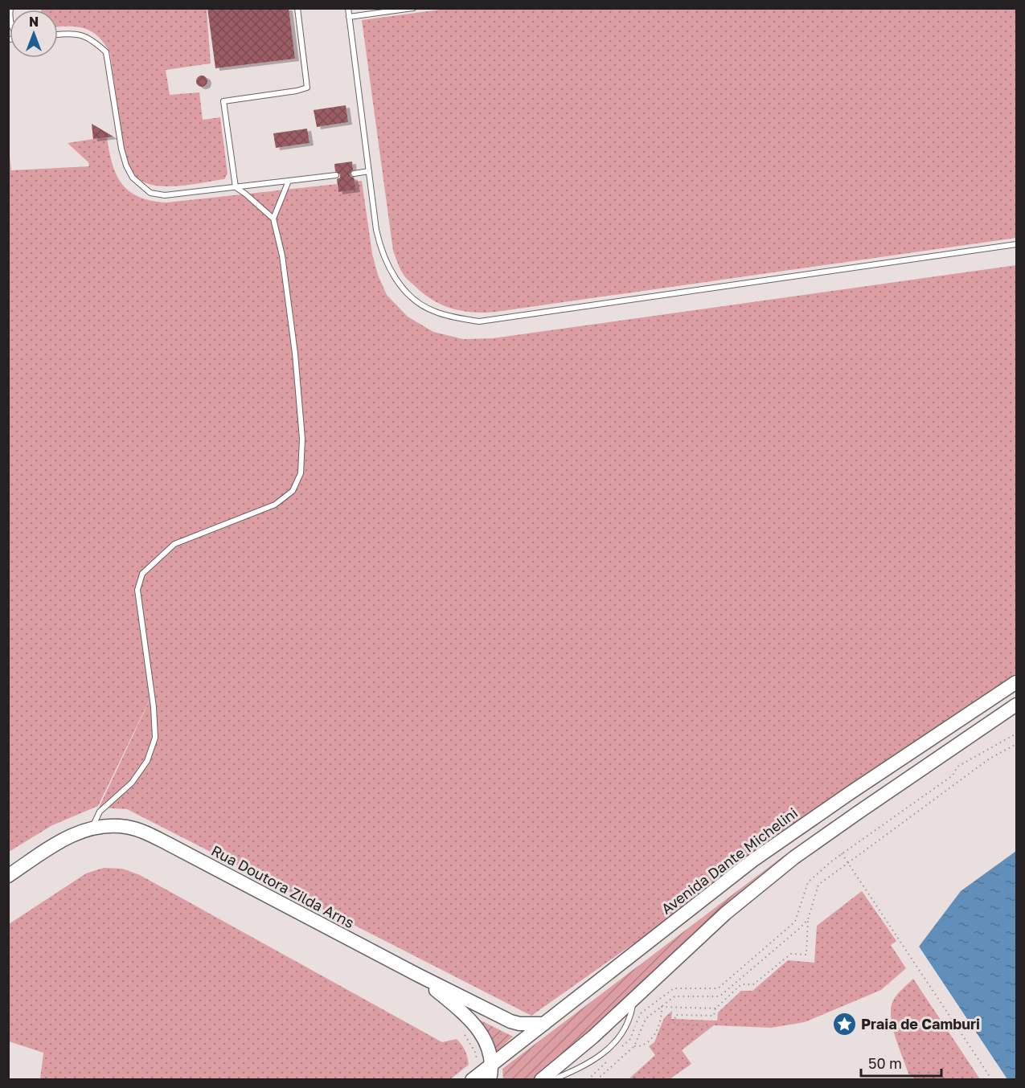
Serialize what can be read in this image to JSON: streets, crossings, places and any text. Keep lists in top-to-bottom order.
{
  "streets": {
    "main road": ["Avenida Dante Michelini", "Rua Doutora Zilda Arns"]
  },
  "crossings": [
    ["Avenida Dante Michelini", "Rua Doutora Zilda Arns"]
  ],
  "places": {
    "place": ["Praia de Camburi"]
  },
  "scale_bar": "50 m",
  "north": "top"
}
